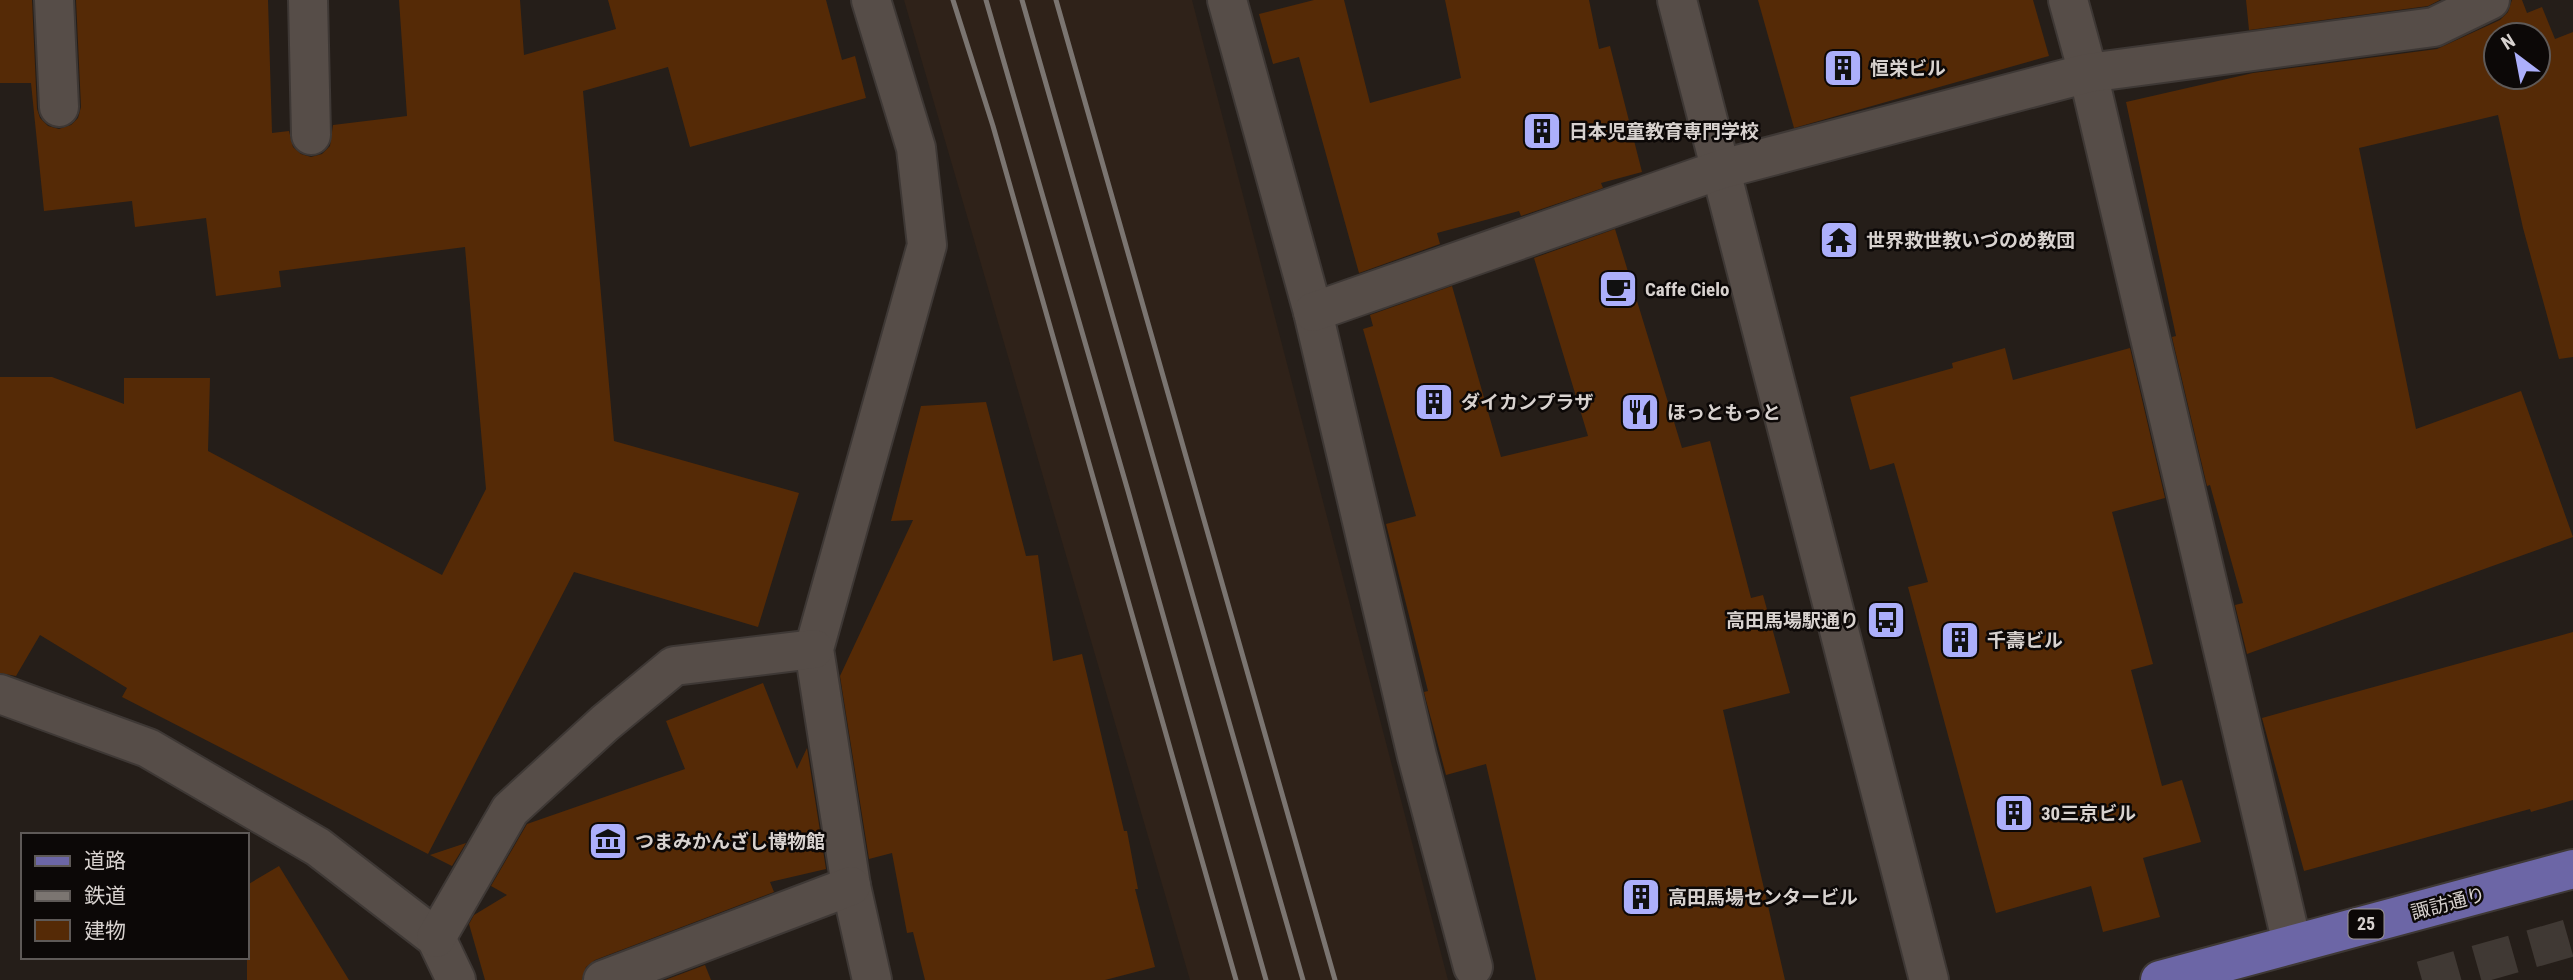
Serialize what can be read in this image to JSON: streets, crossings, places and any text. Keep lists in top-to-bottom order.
{
  "streets": {
    "main road": ["諏訪通り", "25"]
  },
  "places": {
    "building": [
      "恒栄ビル",
      "日本児童教育専門学校",
      "ダイカンプラザ",
      "千壽ビル",
      "30三京ビル",
      "高田馬場センタービル"
    ],
    "temple": ["世界救世教いづのめ教団"],
    "cafe": ["Caffe Cielo"],
    "restaurant": ["ほっともっと"],
    "bus stop": ["高田馬場駅通り"],
    "museum": ["つまみかんざし博物館"]
  },
  "legend": ["道路", "鉄道", "建物"],
  "north": "top left"
}
